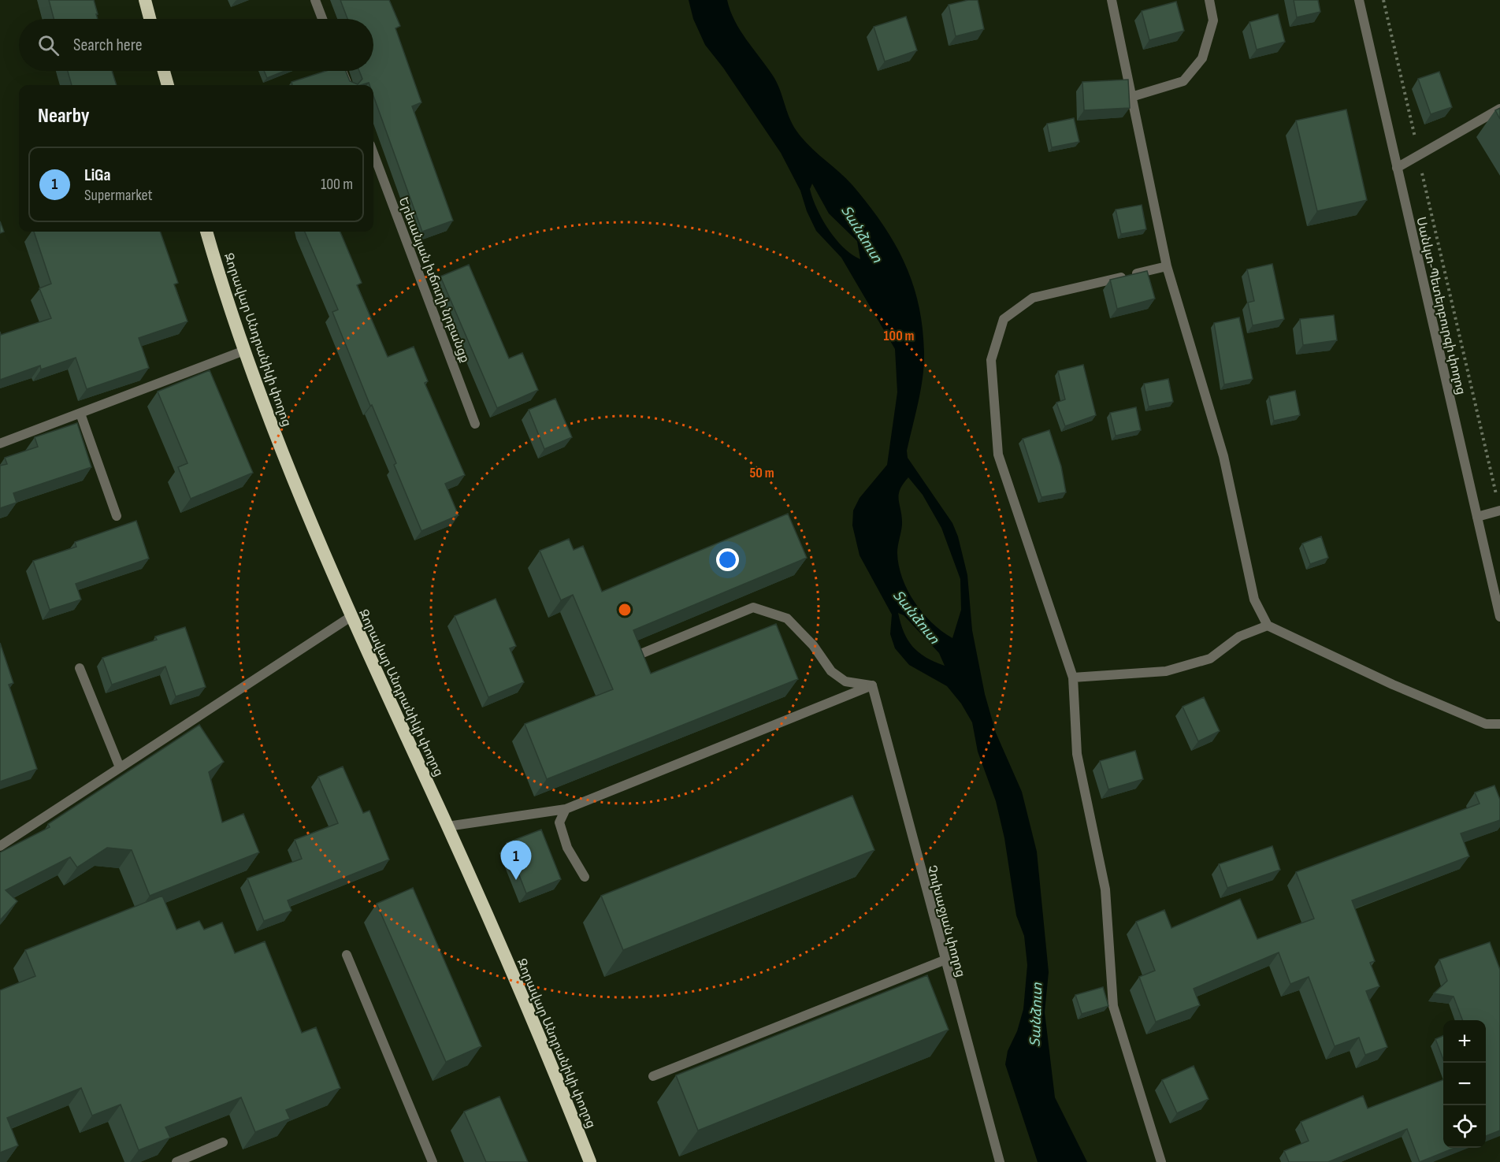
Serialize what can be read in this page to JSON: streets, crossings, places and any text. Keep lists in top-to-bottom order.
{
  "streets": {
    "highway": ["Զորավար Անդրանիկի փողոց"],
    "street": ["Երեւանյան խճուղի նրբանցք", "Սանկտ-Պետերբուրգի փողոց", "Չուխաջյան փողոց"]
  },
  "water": ["Տանձուտ"],
  "page": {
    "search": "Search here",
    "heading": "Nearby",
    "list": [
      {
        "mark": "1",
        "name": "LiGa",
        "note": "Supermarket",
        "value": "100 m"
      }
    ],
    "pins": "1",
    "map_buttons": ["+", "−"]
  },
  "rings": ["100 m", "50 m"]
}
